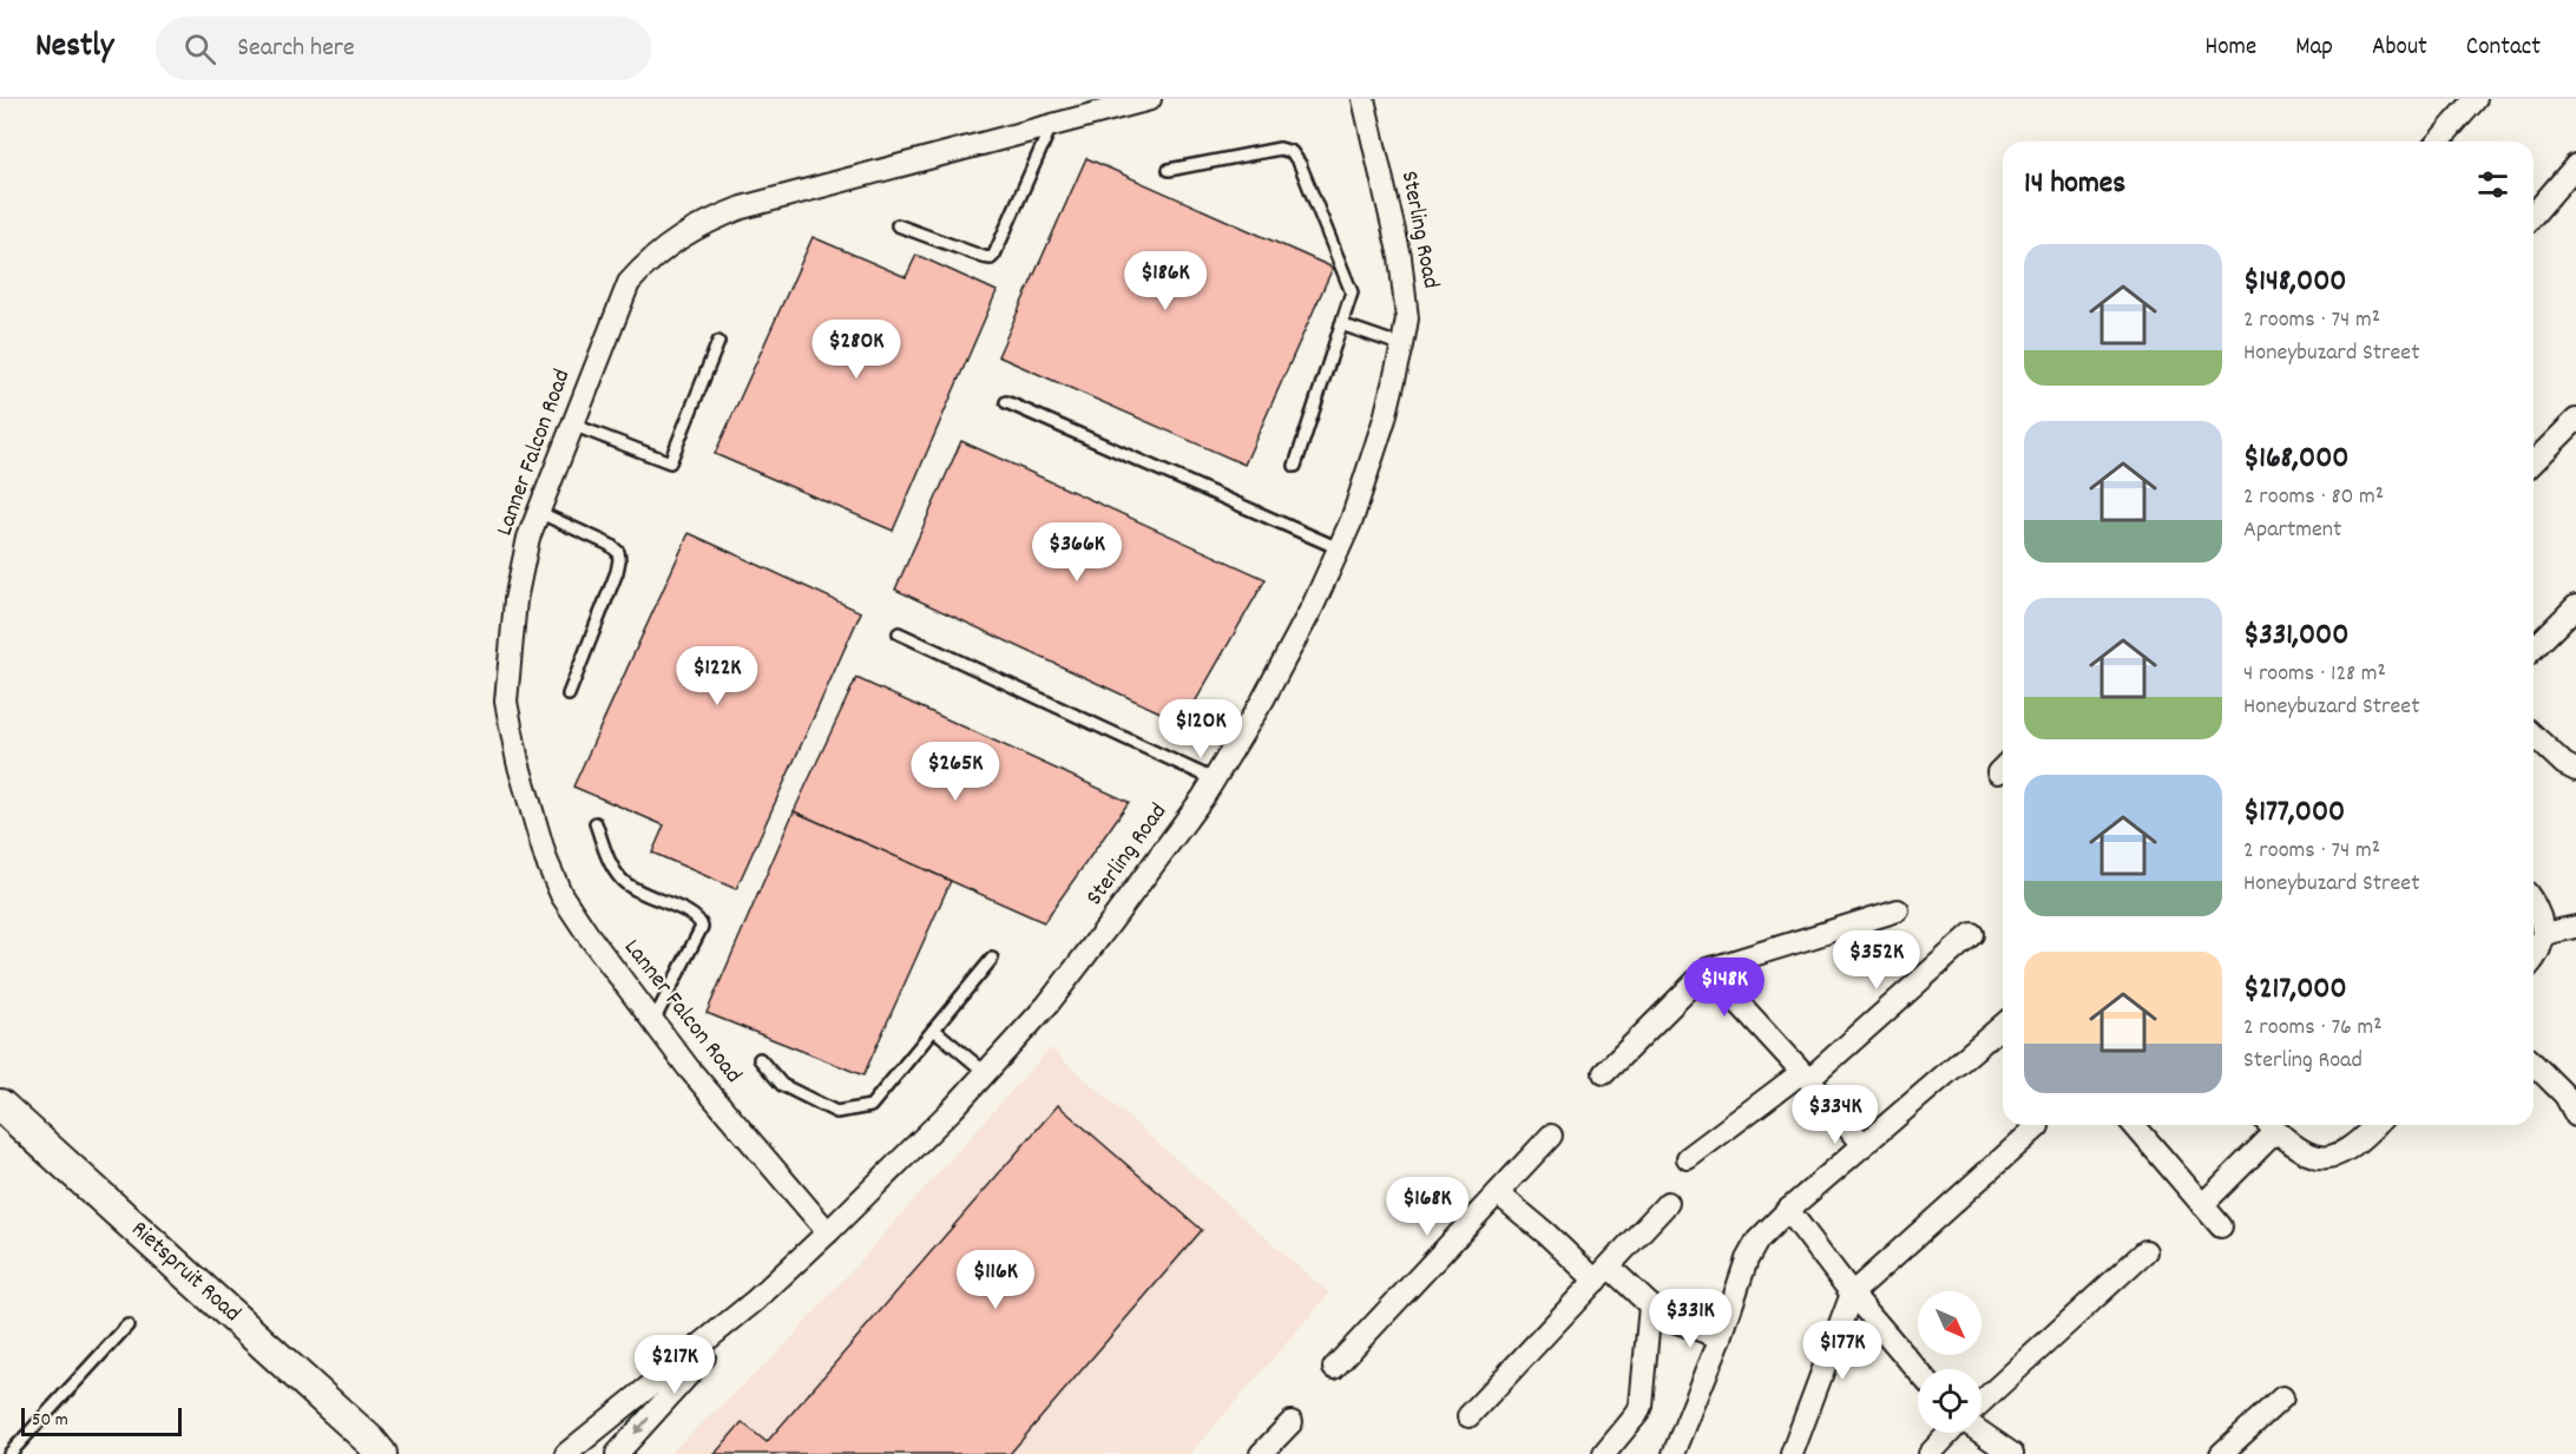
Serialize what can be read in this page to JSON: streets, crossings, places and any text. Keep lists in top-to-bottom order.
{
  "streets": {
    "street": ["Sterling Road", "Lanner Falcon Road", "Rietspruit Road"]
  },
  "crossings": [
    ["Sterling Road", "Lanner Falcon Road"]
  ],
  "scale_bar": "50 m",
  "north": "bottom right",
  "page": {
    "header": "Nestly",
    "search": "Search here",
    "nav": [
      "Home",
      "Map",
      "About",
      "Contact"
    ],
    "heading": "14 homes",
    "list": [
      {
        "name": "$148,000",
        "note": "2 rooms · 74 m² · Honeybuzard Street"
      },
      {
        "name": "$168,000",
        "note": "2 rooms · 80 m² · Apartment"
      },
      {
        "name": "$331,000",
        "note": "4 rooms · 128 m² · Honeybuzard Street"
      },
      {
        "name": "$177,000",
        "note": "2 rooms · 74 m² · Honeybuzard Street"
      },
      {
        "name": "$217,000",
        "note": "2 rooms · 76 m² · Sterling Road"
      }
    ],
    "price": [
      "$186K",
      "$280K",
      "$366K",
      "$122K",
      "$120K",
      "$265K",
      "$352K",
      "$148K",
      "$334K",
      "$168K",
      "$116K",
      "$331K",
      "$177K",
      "$217K"
    ],
    "scale": "50 m"
  }
}
